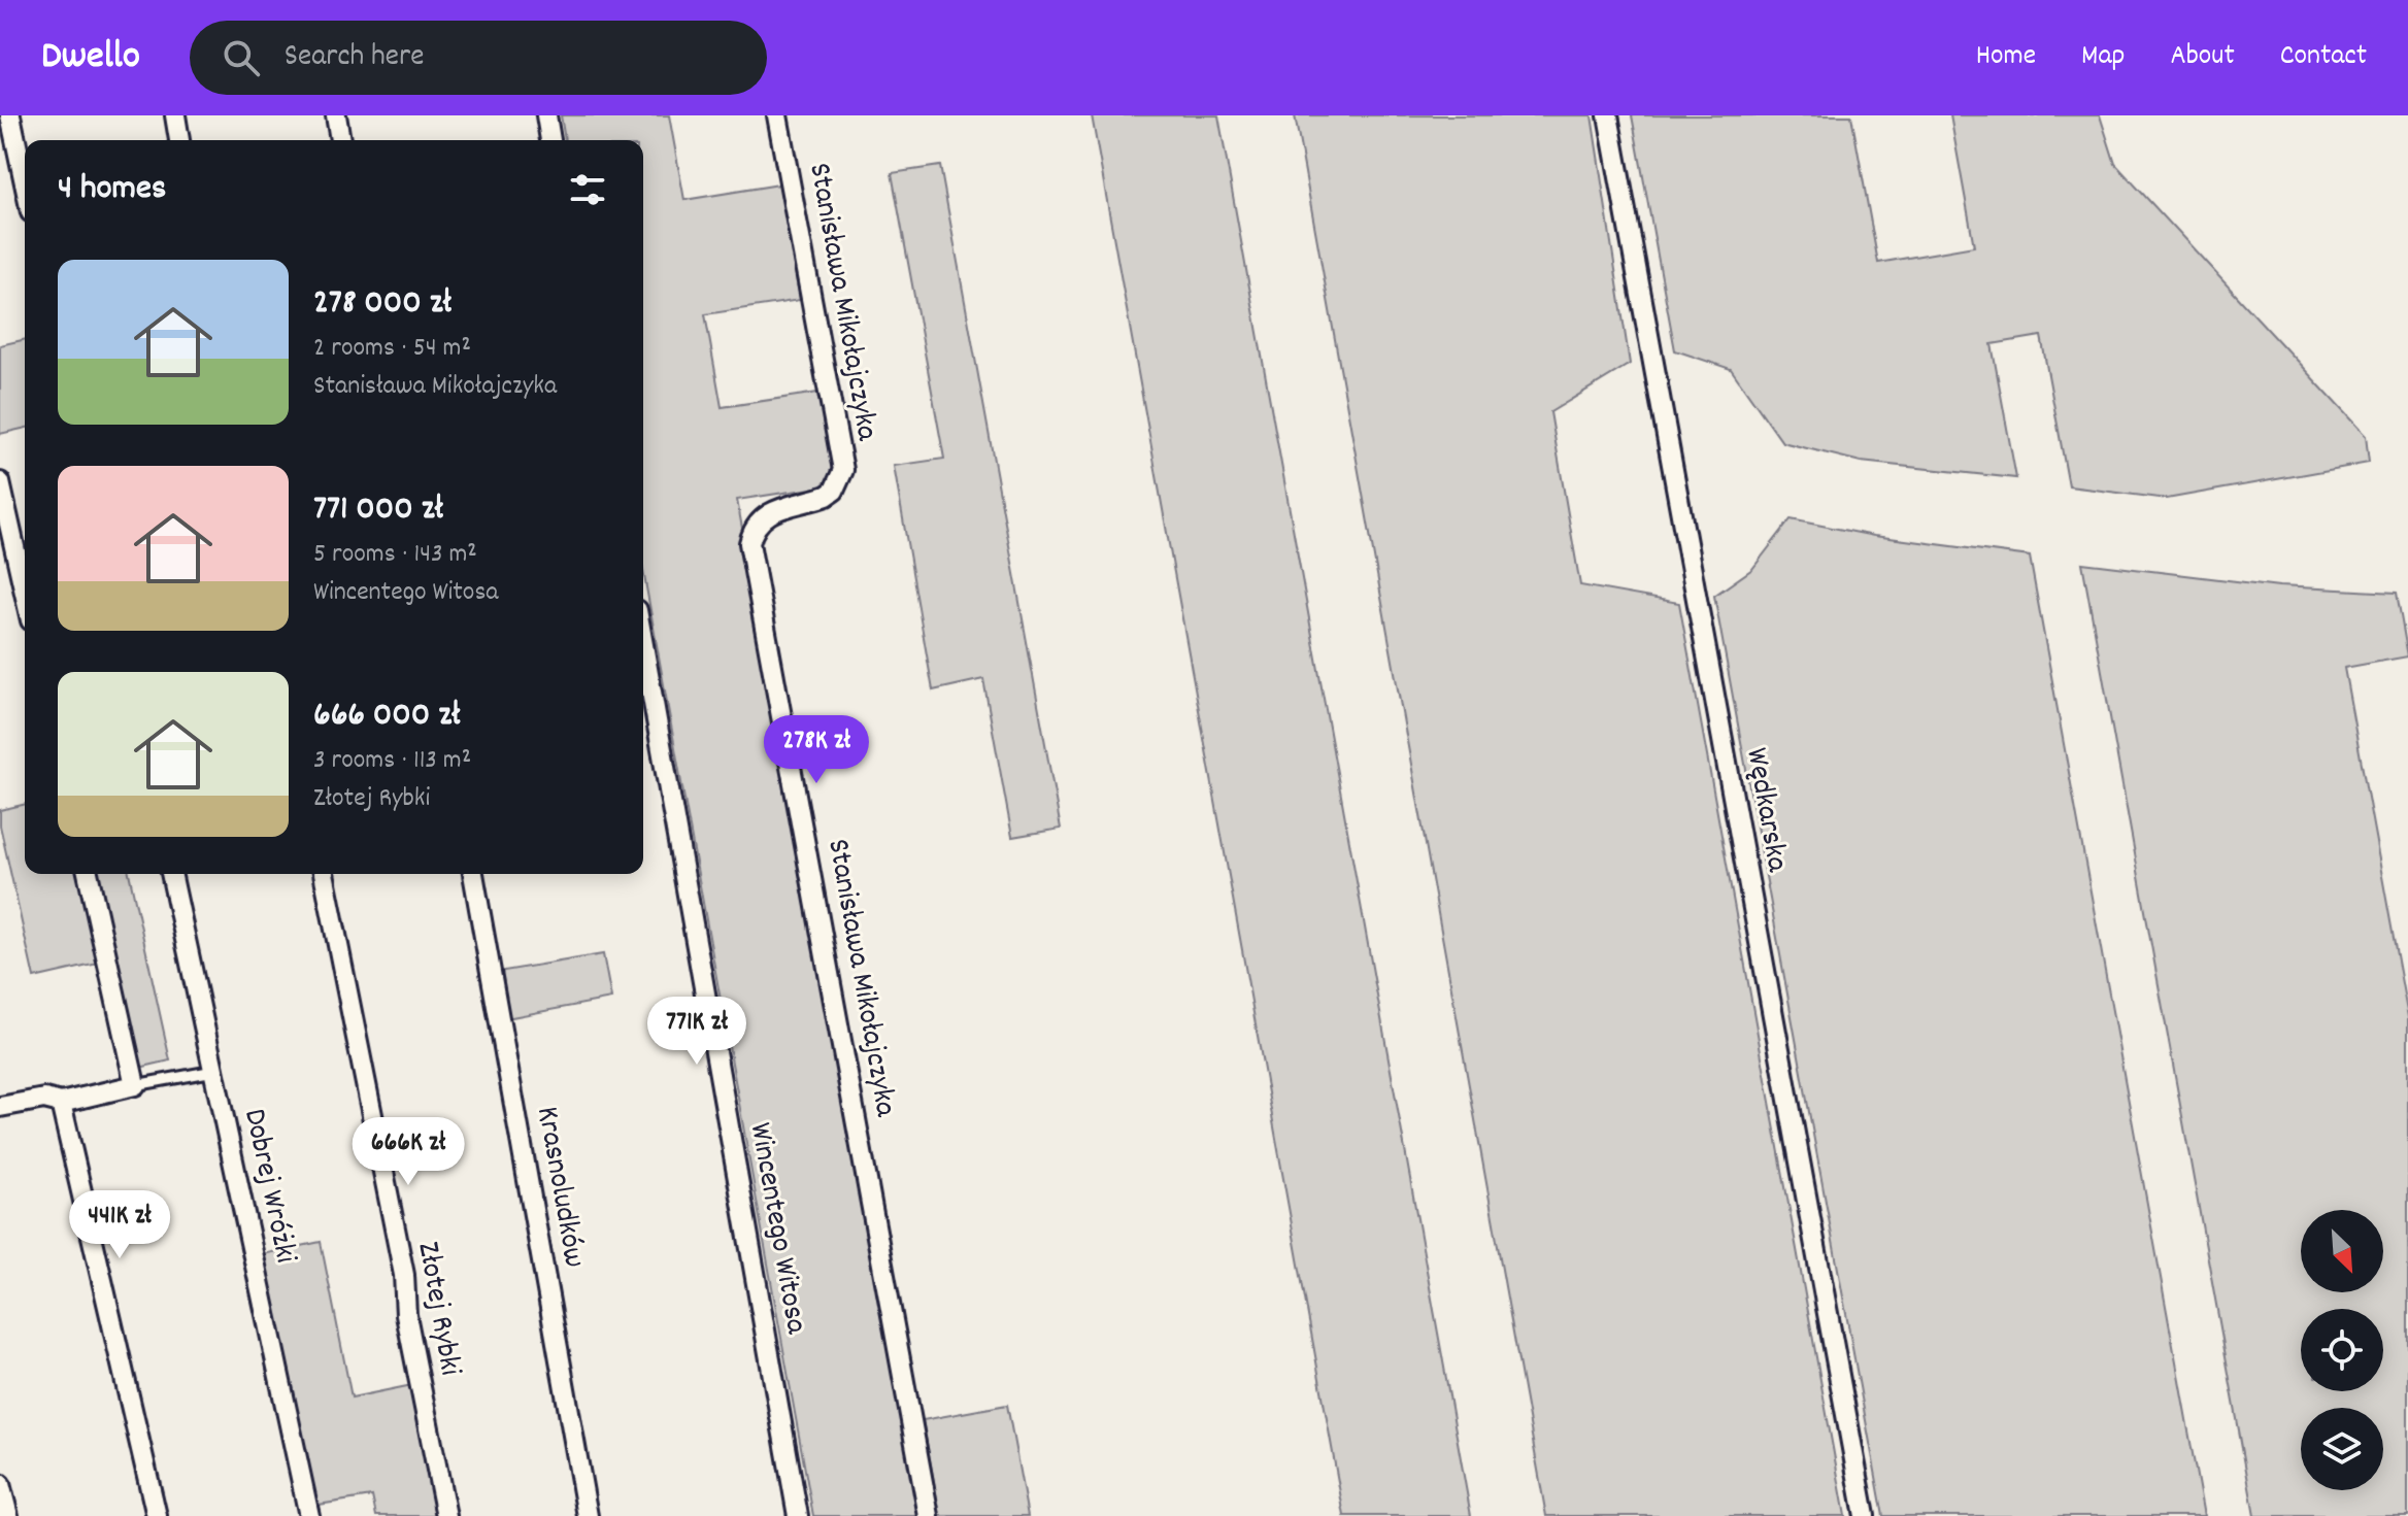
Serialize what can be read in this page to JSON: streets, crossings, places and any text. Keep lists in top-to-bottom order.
{
  "streets": {
    "street": [
      "Stanisława Mikołajczyka",
      "Wędkarska",
      "Dobrej Wróżki",
      "Krasnoludków",
      "Wincentego Witosa",
      "Złotej Rybki"
    ]
  },
  "north": "bottom right",
  "page": {
    "header": "Dwello",
    "search": "Search here",
    "nav": [
      "Home",
      "Map",
      "About",
      "Contact"
    ],
    "heading": "4 homes",
    "list": [
      {
        "name": "278 000 zł",
        "note": "2 rooms · 54 m² · Stanisława Mikołajczyka"
      },
      {
        "name": "771 000 zł",
        "note": "5 rooms · 143 m² · Wincentego Witosa"
      },
      {
        "name": "666 000 zł",
        "note": "3 rooms · 113 m² · Złotej Rybki"
      }
    ],
    "price": [
      "278K zł",
      "771K zł",
      "666K zł",
      "441K zł"
    ]
  }
}
